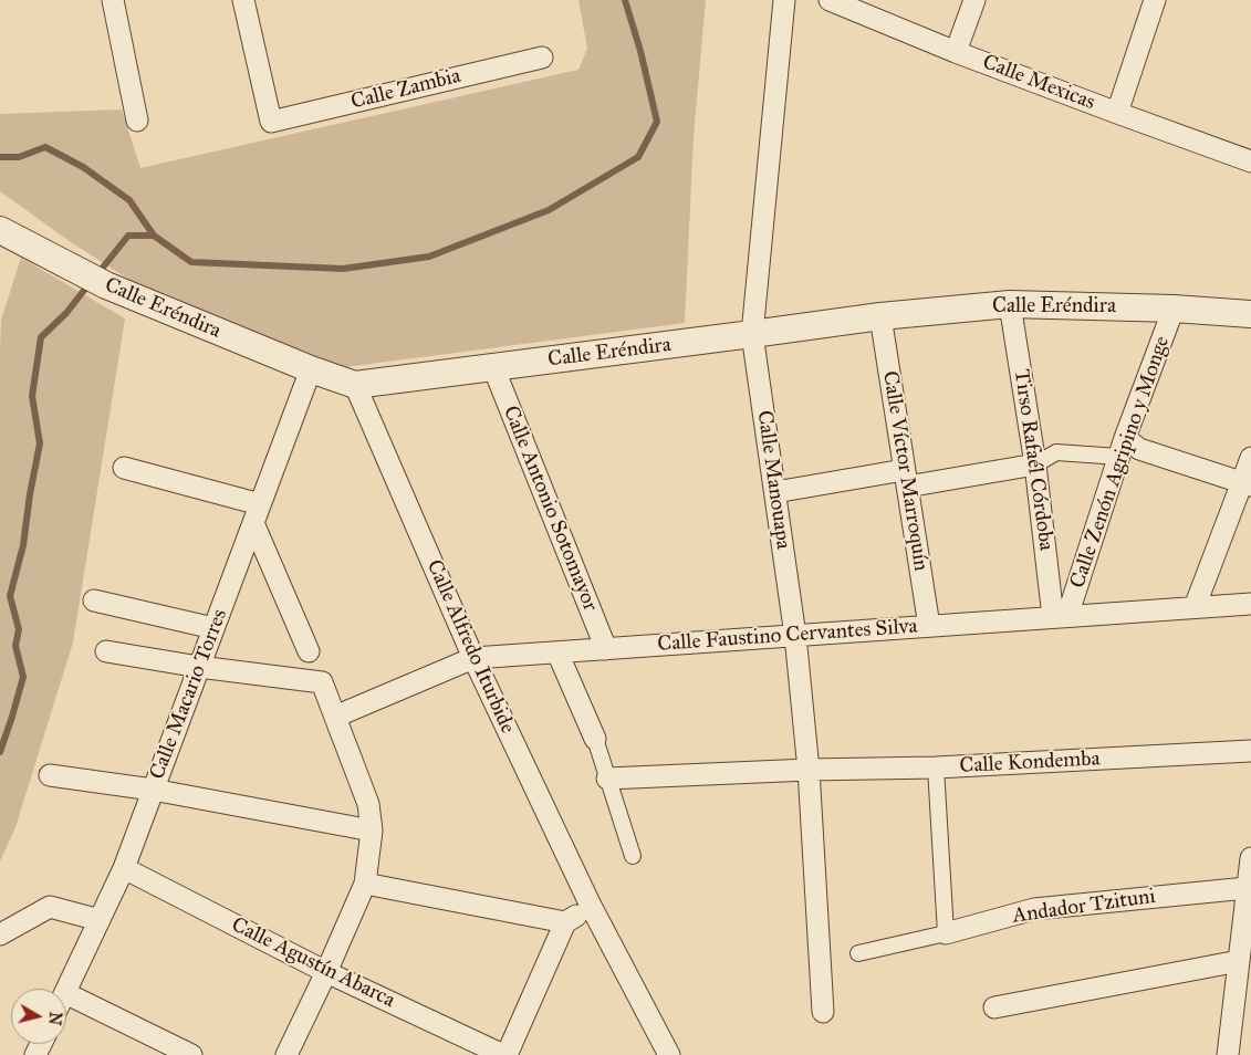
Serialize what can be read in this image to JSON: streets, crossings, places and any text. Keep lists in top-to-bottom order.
{
  "streets": {
    "street": [
      "Calle Mexicas",
      "Calle Zambia",
      "Calle Eréndira",
      "Tirso Rafaél Córdoba",
      "Calle Zenón Agripino y Monge",
      "Calle Víctor Marroquín",
      "Calle Manouapa",
      "Calle Antonio Sotomayor",
      "Calle Faustino Cervantes Silva",
      "Calle Alfredo Iturbide",
      "Calle Macario Torres",
      "Calle Kondemba",
      "Andador Tzituni",
      "Calle Agustín Abarca"
    ]
  },
  "crossings": [
    ["Calle Eréndira", "Tirso Rafaél Córdoba"],
    ["Calle Eréndira", "Calle Zenón Agripino y Monge"],
    ["Calle Eréndira", "Calle Víctor Marroquín"],
    ["Calle Eréndira", "Calle Manouapa"],
    ["Calle Eréndira", "Calle Antonio Sotomayor"],
    ["Calle Eréndira", "Calle Alfredo Iturbide"],
    ["Calle Eréndira", "Calle Macario Torres"],
    ["Tirso Rafaél Córdoba", "Calle Zenón Agripino y Monge"],
    ["Tirso Rafaél Córdoba", "Calle Faustino Cervantes Silva"],
    ["Calle Zenón Agripino y Monge", "Calle Faustino Cervantes Silva"],
    ["Calle Víctor Marroquín", "Calle Faustino Cervantes Silva"],
    ["Calle Manouapa", "Calle Faustino Cervantes Silva"],
    ["Calle Manouapa", "Calle Kondemba"],
    ["Calle Antonio Sotomayor", "Calle Faustino Cervantes Silva"],
    ["Calle Faustino Cervantes Silva", "Calle Alfredo Iturbide"],
    ["Calle Macario Torres", "Calle Agustín Abarca"]
  ],
  "north": "right"
}
